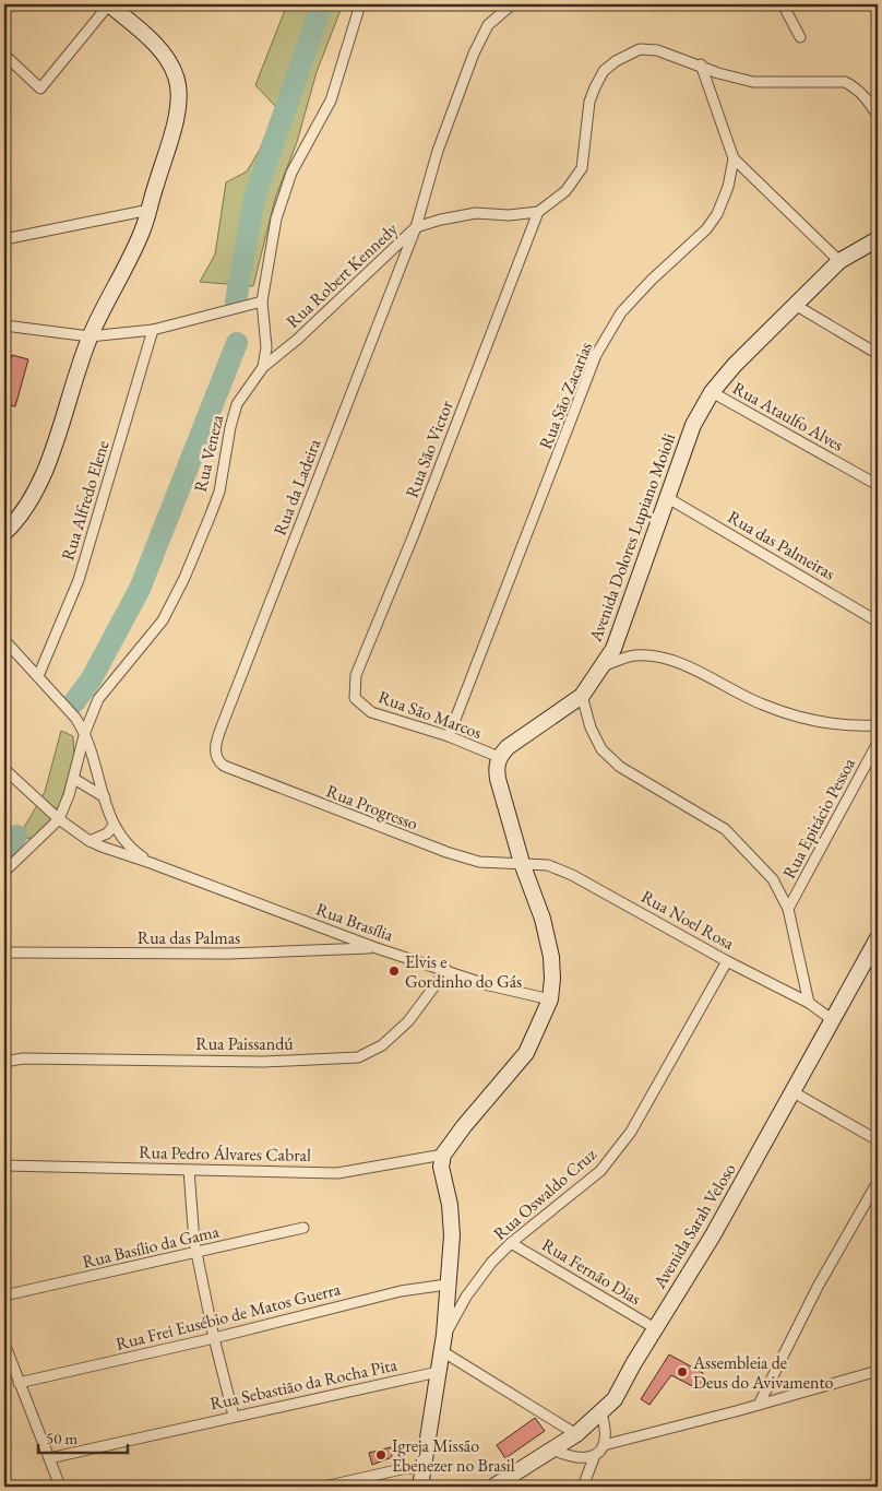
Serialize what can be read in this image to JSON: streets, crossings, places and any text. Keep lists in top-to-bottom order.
{
  "streets": {
    "main road": ["Avenida Dolores Lupiano Moioli", "Avenida Sarah Veloso"],
    "street": [
      "Rua Robert Kennedy",
      "Rua São Zacarias",
      "Rua Ataulfo Alves",
      "Rua São Victor",
      "Rua Veneza",
      "Rua da Ladeira",
      "Rua Alfredo Elene",
      "Rua das Palmeiras",
      "Rua São Marcos",
      "Rua Progresso",
      "Rua Epitácio Pessoa",
      "Rua Noel Rosa",
      "Rua Brasília",
      "Rua das Palmas",
      "Rua Paissandú",
      "Rua Pedro Álvares Cabral",
      "Rua Oswaldo Cruz",
      "Rua Basílio da Gama",
      "Rua Fernão Dias",
      "Rua Frei Eusébio de Matos Guerra",
      "Rua Sebastião da Rocha Pita"
    ]
  },
  "crossings": [
    ["Rua Robert Kennedy", "Rua São Victor"],
    ["Rua Robert Kennedy", "Rua Veneza"],
    ["Rua Robert Kennedy", "Rua da Ladeira"],
    ["Rua São Zacarias", "Rua São Marcos"],
    ["Rua Ataulfo Alves", "Avenida Dolores Lupiano Moioli"],
    ["Rua São Victor", "Rua São Marcos"],
    ["Rua Veneza", "Rua Brasília"],
    ["Rua da Ladeira", "Rua Progresso"],
    ["Avenida Dolores Lupiano Moioli", "Rua das Palmeiras"],
    ["Avenida Dolores Lupiano Moioli", "Rua São Marcos"],
    ["Rua Progresso", "Rua Noel Rosa"],
    ["Rua Noel Rosa", "Rua Oswaldo Cruz"],
    ["Rua Noel Rosa", "Avenida Sarah Veloso"],
    ["Rua Brasília", "Rua das Palmas"],
    ["Rua Brasília", "Rua Paissandú"],
    ["Rua Oswaldo Cruz", "Rua Fernão Dias"],
    ["Avenida Sarah Veloso", "Rua Fernão Dias"]
  ],
  "places": ["Elvis e Gordinho do Gás", "Assembleia de Deus do Avivamento", "Igreja Missão Ebenezer no Brasil"],
  "scale_bar": "50 m"
}
